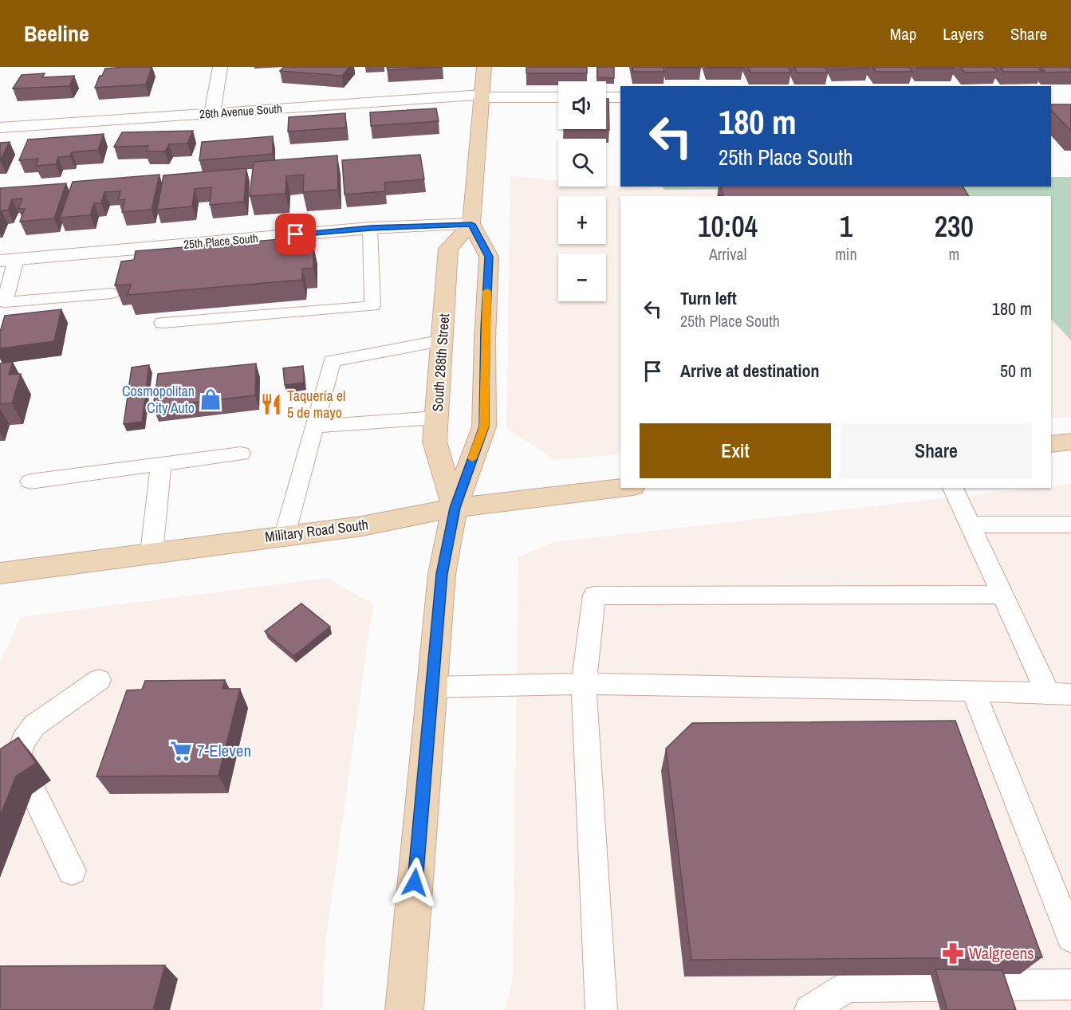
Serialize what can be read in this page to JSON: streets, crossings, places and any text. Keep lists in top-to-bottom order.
{
  "streets": {
    "main road": ["South 288th Street", "Military Road South"],
    "street": ["26th Avenue South", "25th Place South"]
  },
  "crossings": [
    ["25th Place South", "South 288th Street"],
    ["South 288th Street", "Military Road South"]
  ],
  "places": {
    "shop": ["Cosmopolitan City Auto"],
    "restaurant": ["Taquería el 5 de mayo"],
    "supermarket": ["7-Eleven"],
    "pharmacy": ["Walgreens"]
  },
  "page": {
    "header": "Beeline",
    "nav": ["Map", "Layers", "Share"],
    "map_buttons": ["+", "−"],
    "turn": ["180 m", "25th Place South"],
    "eta": [
      "10:04",
      "Arrival",
      "1",
      "min",
      "230",
      "m"
    ],
    "list": [
      {
        "name": "Turn left",
        "note": "25th Place South",
        "value": "180 m"
      },
      {
        "name": "Arrive at destination",
        "value": "50 m"
      }
    ],
    "buttons": ["Exit", "Share"]
  }
}
